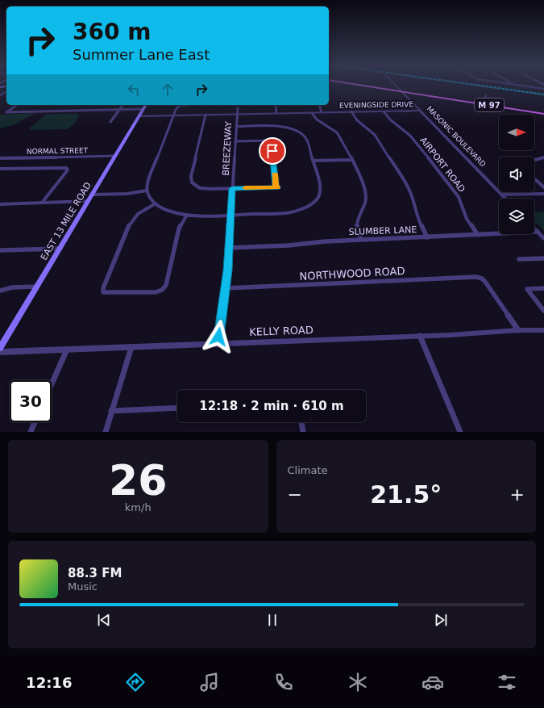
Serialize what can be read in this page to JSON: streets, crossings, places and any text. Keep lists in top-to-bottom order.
{
  "streets": {
    "main road": ["M 97", "EAST 13 MILE ROAD"],
    "street": [
      "EVENINGSIDE DRIVE",
      "MASONIC BOULEVARD",
      "BREEZEWAY",
      "NORMAL STREET",
      "AIRPORT ROAD",
      "SLUMBER LANE",
      "NORTHWOOD ROAD",
      "KELLY ROAD"
    ]
  },
  "crossings": [
    ["EVENINGSIDE DRIVE", "MASONIC BOULEVARD"],
    ["EVENINGSIDE DRIVE", "BREEZEWAY"],
    ["EVENINGSIDE DRIVE", "AIRPORT ROAD"],
    ["EVENINGSIDE DRIVE", "EAST 13 MILE ROAD"],
    ["M 97", "MASONIC BOULEVARD"],
    ["BREEZEWAY", "SLUMBER LANE"],
    ["BREEZEWAY", "NORTHWOOD ROAD"],
    ["BREEZEWAY", "KELLY ROAD"],
    ["NORMAL STREET", "EAST 13 MILE ROAD"],
    ["AIRPORT ROAD", "SLUMBER LANE"],
    ["NORTHWOOD ROAD", "KELLY ROAD"]
  ],
  "north": "right",
  "page": {
    "turn": ["360 m", "Summer Lane East"],
    "limit": "30",
    "trip": "12:18 · 2 min · 610 m",
    "tile": [
      ["26", "km/h"],
      "Climate"
    ],
    "heat": ["−", "21.5°", "+"],
    "song": ["88.3 FM", "Music"],
    "tabs": "12:16"
  }
}
